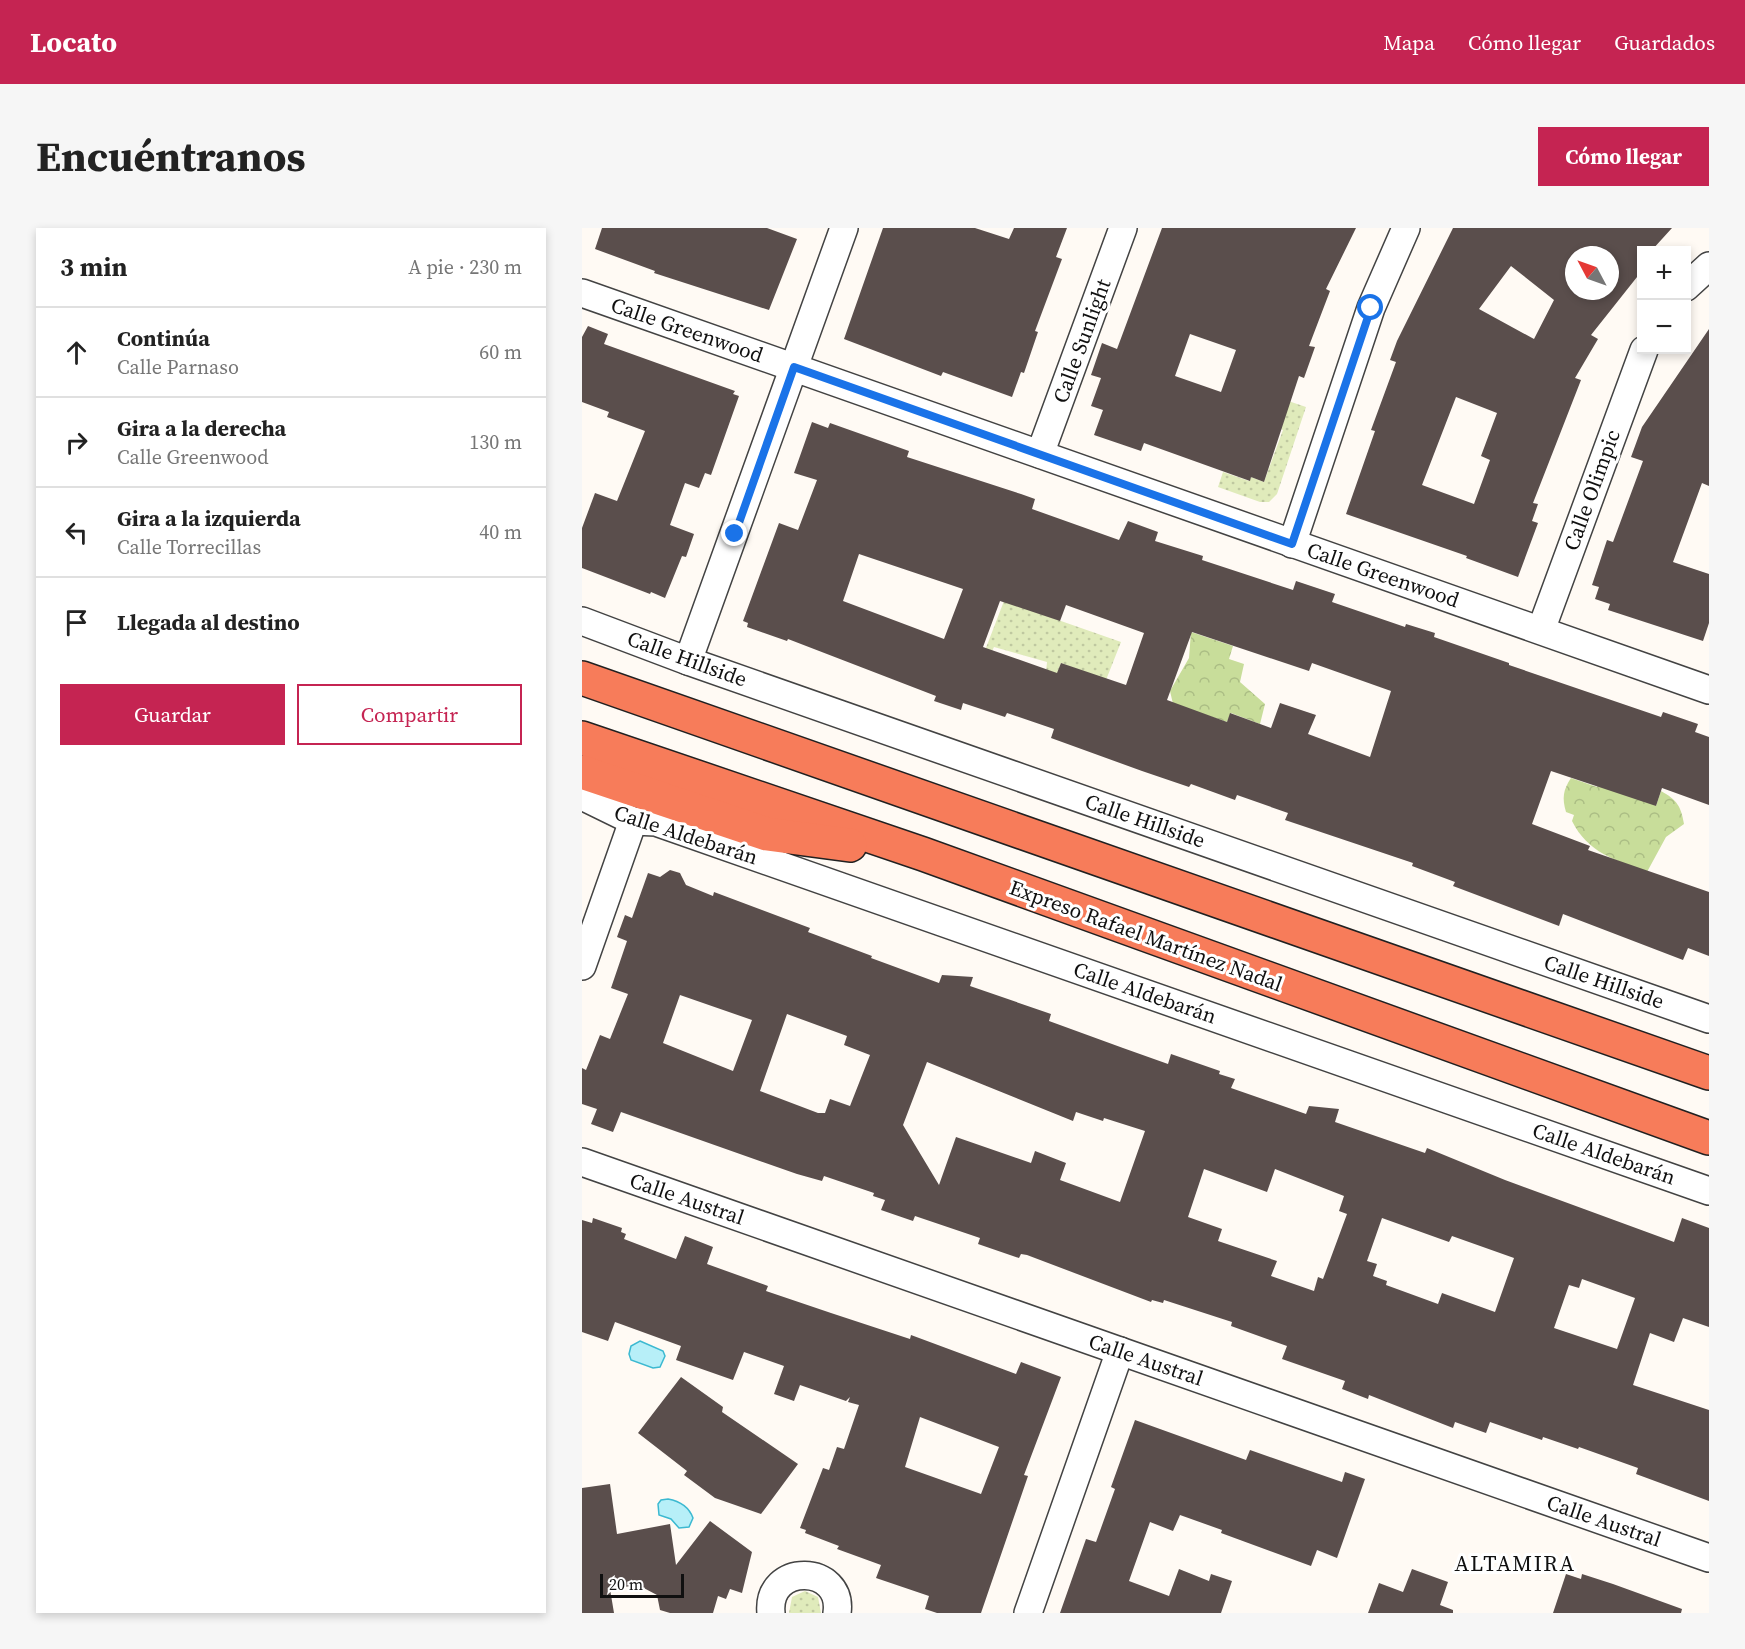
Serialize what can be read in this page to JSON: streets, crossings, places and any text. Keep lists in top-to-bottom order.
{
  "streets": {
    "highway": ["Expreso Rafael Martínez Nadal"],
    "street": [
      "Calle Greenwood",
      "Calle Sunlight",
      "Calle Olimpic",
      "Calle Hillside",
      "Calle Aldebarán",
      "Calle Austral"
    ]
  },
  "crossings": [
    ["Calle Greenwood", "Calle Sunlight"],
    ["Calle Greenwood", "Calle Olimpic"]
  ],
  "districts": ["ALTAMIRA"],
  "scale_bar": "20 m",
  "north": "top left",
  "page": {
    "header": "Locato",
    "nav": ["Mapa", "Cómo llegar", "Guardados"],
    "title": "Encuéntranos",
    "buttons": [
      "Cómo llegar",
      ["Guardar", "Compartir"]
    ],
    "heading": ["3 min", "A pie · 230 m"],
    "map_buttons": ["+", "−"],
    "list": [
      ["Continúa", "Calle Parnaso", "60 m"],
      ["Gira a la derecha", "Calle Greenwood", "130 m"],
      ["Gira a la izquierda", "Calle Torrecillas", "40 m"],
      "Llegada al destino"
    ],
    "scale": "20 m"
  }
}
